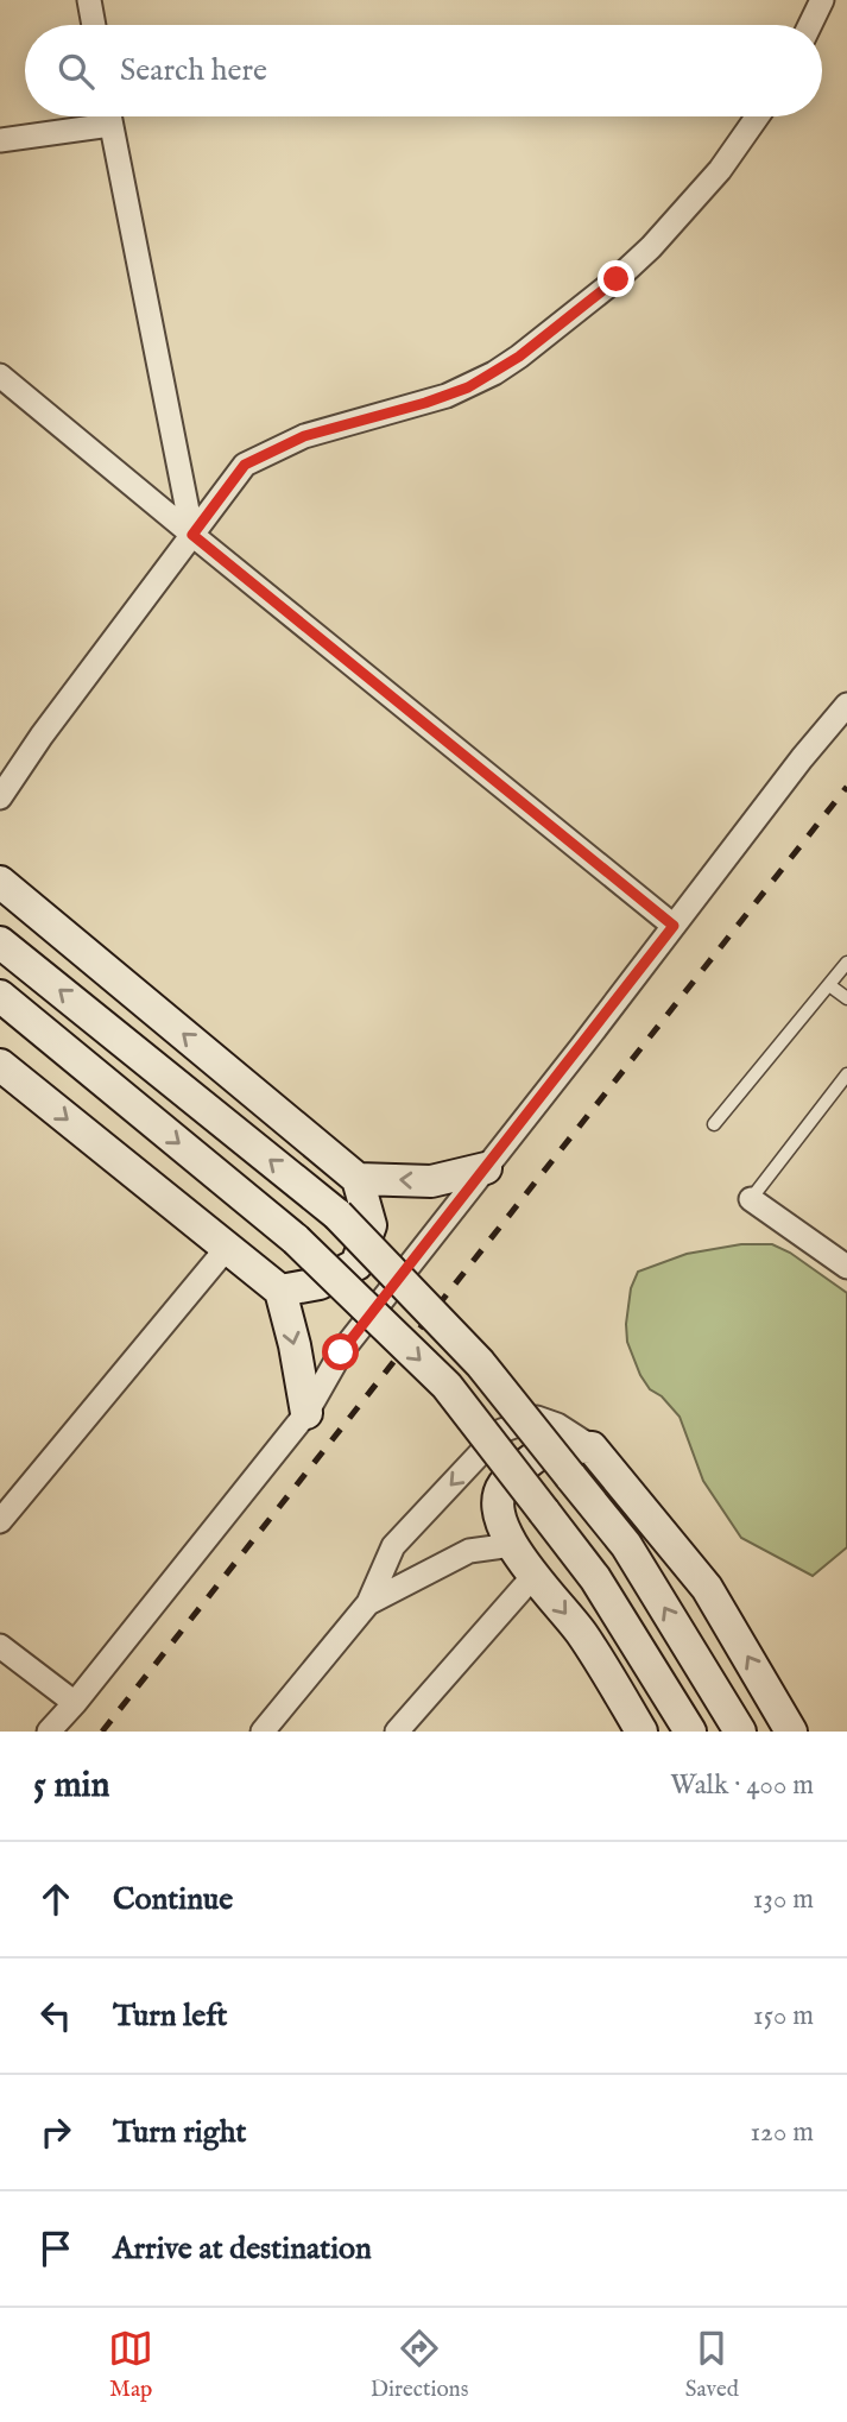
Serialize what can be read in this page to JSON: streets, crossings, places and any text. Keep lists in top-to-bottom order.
{
  "page": {
    "search": "Search here",
    "heading": ["5 min", "Walk · 400 m"],
    "list": [
      ["Continue", "130 m"],
      ["Turn left", "150 m"],
      ["Turn right", "120 m"],
      "Arrive at destination"
    ],
    "nav": ["Map", "Directions", "Saved"]
  }
}
